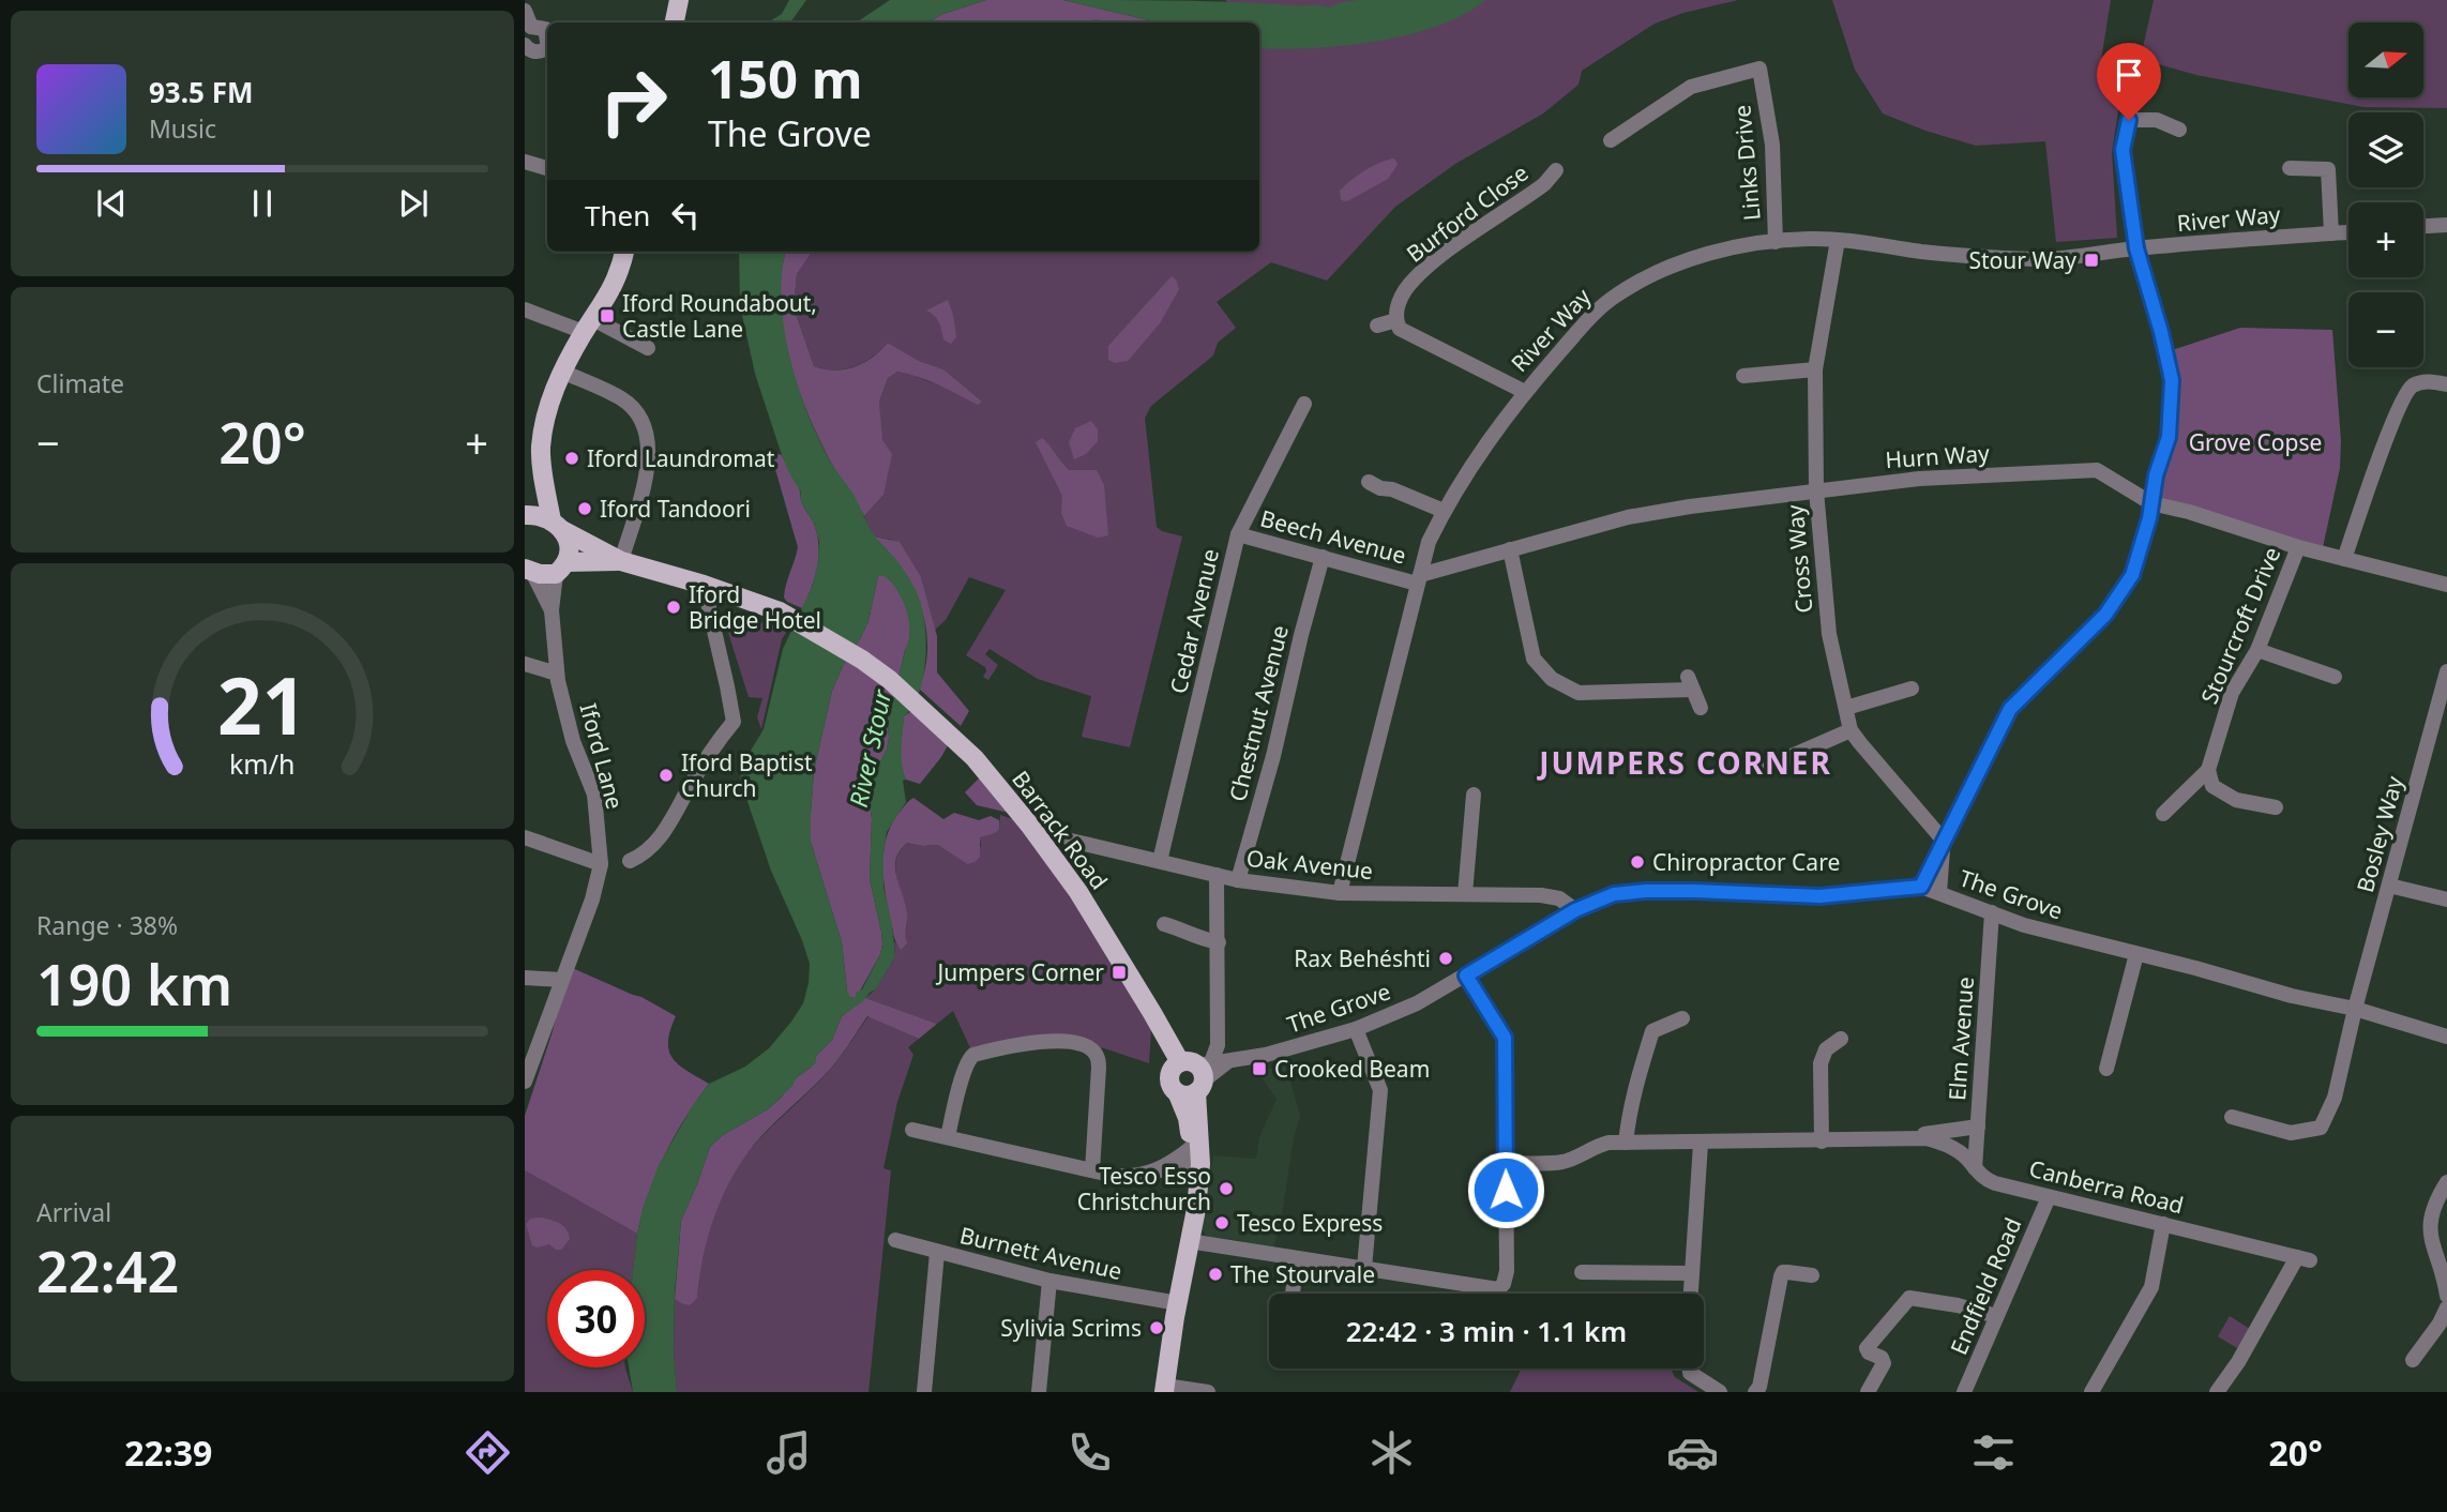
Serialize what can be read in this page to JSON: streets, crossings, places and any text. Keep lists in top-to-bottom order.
{
  "streets": {
    "main road": ["Barrack Road"],
    "street": [
      "Links Drive",
      "Burford Close",
      "River Way",
      "Hurn Way",
      "Beech Avenue",
      "Cross Way",
      "Cedar Avenue",
      "Stourcroft Drive",
      "Chestnut Avenue",
      "Iford Lane",
      "Bosley Way",
      "Oak Avenue",
      "The Grove",
      "Elm Avenue",
      "Canberra Road",
      "Burnett Avenue",
      "Endfield Road"
    ]
  },
  "crossings": [
    ["Links Drive", "River Way"],
    ["River Way", "Hurn Way"],
    ["River Way", "Beech Avenue"],
    ["River Way", "Cross Way"],
    ["River Way", "Oak Avenue"],
    ["Hurn Way", "Beech Avenue"],
    ["Hurn Way", "Cross Way"],
    ["Hurn Way", "Stourcroft Drive"],
    ["Beech Avenue", "Cedar Avenue"],
    ["Beech Avenue", "Chestnut Avenue"],
    ["Cedar Avenue", "Oak Avenue"],
    ["Chestnut Avenue", "Oak Avenue"],
    ["Barrack Road", "The Grove"],
    ["Barrack Road", "Burnett Avenue"],
    ["Bosley Way", "The Grove"],
    ["Oak Avenue", "The Grove"],
    ["The Grove", "Elm Avenue"],
    ["Elm Avenue", "Canberra Road"],
    ["Canberra Road", "Endfield Road"]
  ],
  "districts": ["JUMPERS CORNER"],
  "water": ["River Stour"],
  "parks": ["Grove Copse"],
  "places": {
    "transit": [
      "Stour Way",
      "Iford Roundabout, Castle Lane",
      "Jumpers Corner",
      "Crooked Beam"
    ],
    "other": [
      "Iford Laundromat",
      "Iford Tandoori",
      "Iford Bridge Hotel",
      "Iford Baptist Church",
      "Chiropractor Care",
      "Rax Behéshti",
      "Tesco Esso Christchurch",
      "Tesco Express",
      "The Stourvale",
      "Sylivia Scrims"
    ]
  },
  "north": "right",
  "page": {
    "map_buttons": ["+", "−"],
    "turn": ["150 m", "The Grove"],
    "song": ["93.5 FM", "Music"],
    "then": "Then",
    "tile": [
      "Climate",
      ["Range · 38%", "190 km"],
      ["Arrival", "22:42"]
    ],
    "heat": ["−", "20°", "+"],
    "limit": "30",
    "trip": "22:42 · 3 min · 1.1 km",
    "tabs": ["22:39", "20°"],
    "gauge": ["21", "km/h"]
  }
}
